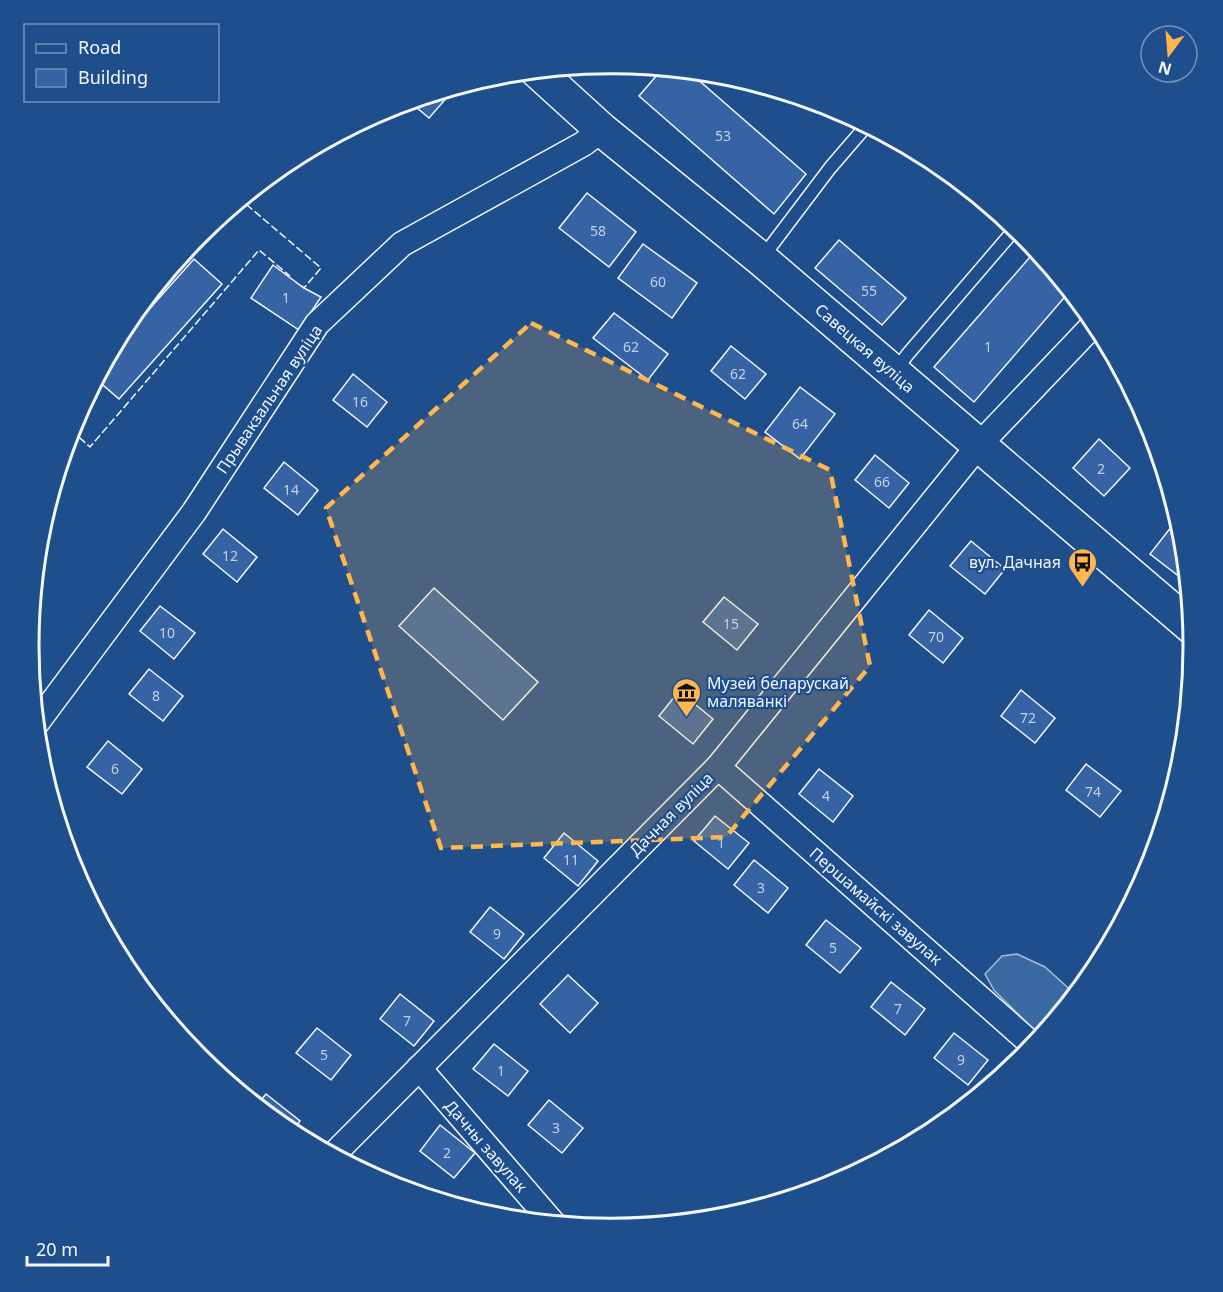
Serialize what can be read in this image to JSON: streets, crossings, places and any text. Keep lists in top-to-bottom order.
{
  "streets": {
    "main road": ["Савецкая вуліца"],
    "street": [
      "Прывакзальная вуліца",
      "Дачная вуліца",
      "Першамайскі завулак",
      "Дачны завулак"
    ]
  },
  "crossings": [
    ["Савецкая вуліца", "Прывакзальная вуліца"],
    ["Савецкая вуліца", "Дачная вуліца"],
    ["Дачная вуліца", "Першамайскі завулак"],
    ["Дачная вуліца", "Дачны завулак"]
  ],
  "places": {
    "bus stop": ["вул. Дачная"],
    "museum": ["Музей беларускай маляванкі"]
  },
  "house_numbers": [
    "53",
    "58",
    "60",
    "55",
    "1",
    "62",
    "1",
    "62",
    "16",
    "64",
    "2",
    "66",
    "14",
    "12",
    "15",
    "10",
    "70",
    "8",
    "72",
    "6",
    "74",
    "4",
    "1",
    "11",
    "3",
    "9",
    "5",
    "7",
    "7",
    "5",
    "9",
    "1",
    "3",
    "2"
  ],
  "legend": ["Road", "Building"],
  "scale_bar": "20 m",
  "north": "bottom"
}
